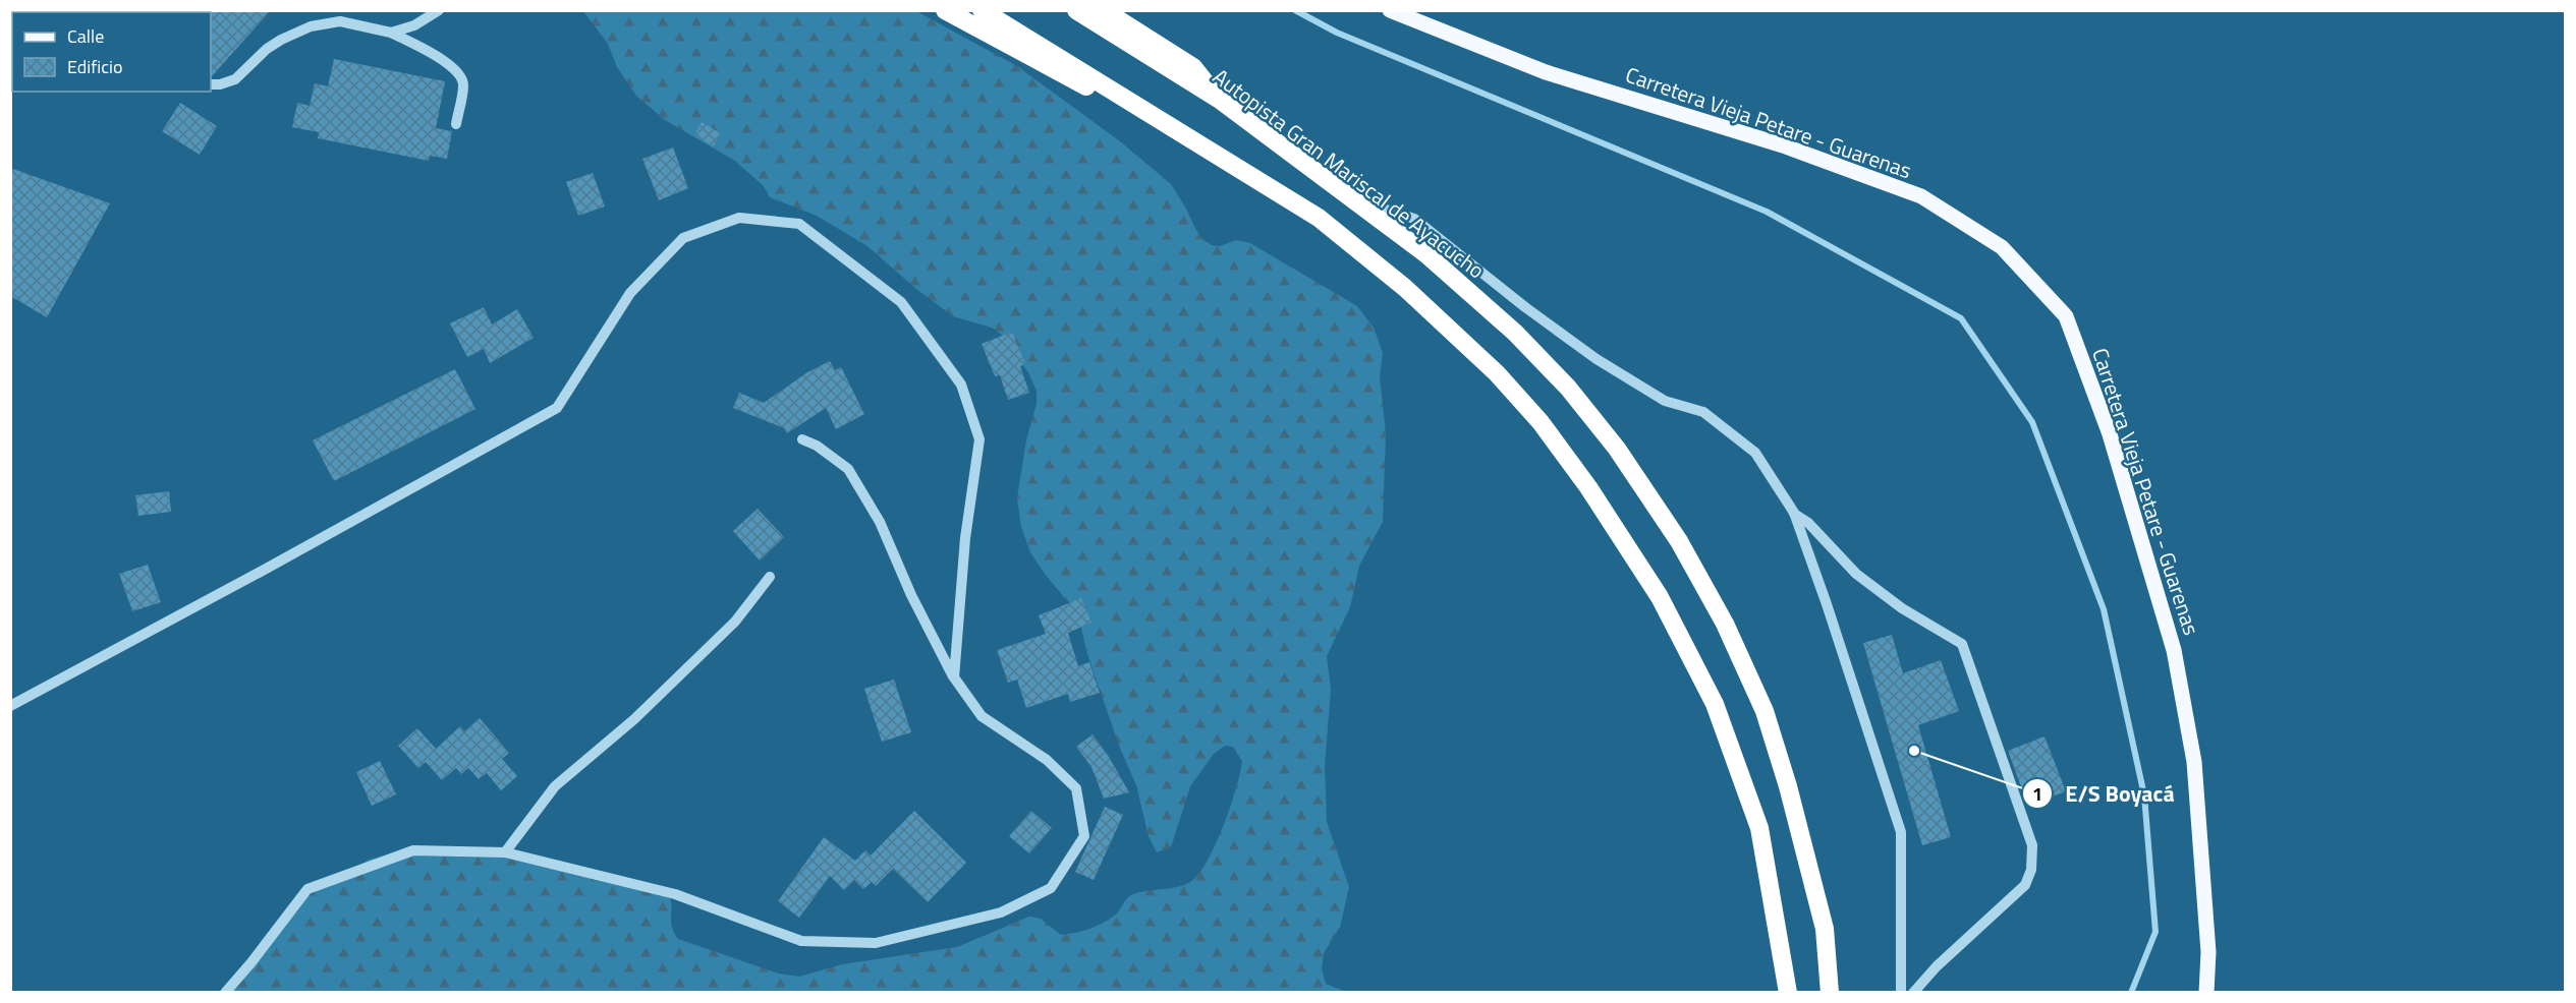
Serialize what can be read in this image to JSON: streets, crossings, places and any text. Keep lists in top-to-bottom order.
{
  "streets": {
    "highway": ["Autopista Gran Mariscal de Ayacucho"],
    "main road": ["Carretera Vieja Petare - Guarenas"]
  },
  "places": ["E/S Boyacá"],
  "legend": ["Calle", "Edificio"]
}
